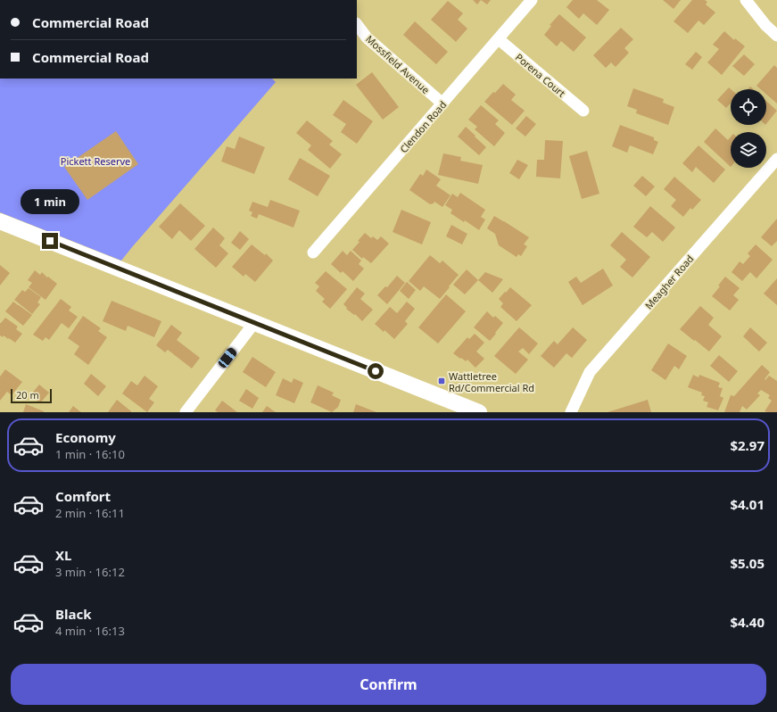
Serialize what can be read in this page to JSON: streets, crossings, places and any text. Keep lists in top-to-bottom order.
{
  "streets": {
    "street": [
      "Mossfield Avenue",
      "Porena Court",
      "Clendon Road",
      "Meagher Road"
    ]
  },
  "crossings": [
    ["Mossfield Avenue", "Clendon Road"],
    ["Porena Court", "Clendon Road"]
  ],
  "parks": ["Pickett Reserve"],
  "places": {
    "transit": ["Wattletree Rd/Commercial Rd"]
  },
  "scale_bar": "20 m",
  "page": {
    "banner": ["Commercial Road", "Commercial Road"],
    "bubble": "1 min",
    "scale": "20 m",
    "list": [
      {
        "name": "Economy",
        "note": "1 min · 16:10",
        "value": "$2.97"
      },
      {
        "name": "Comfort",
        "note": "2 min · 16:11",
        "value": "$4.01"
      },
      {
        "name": "XL",
        "note": "3 min · 16:12",
        "value": "$5.05"
      },
      {
        "name": "Black",
        "note": "4 min · 16:13",
        "value": "$4.40"
      }
    ],
    "buttons": "Confirm"
  }
}
